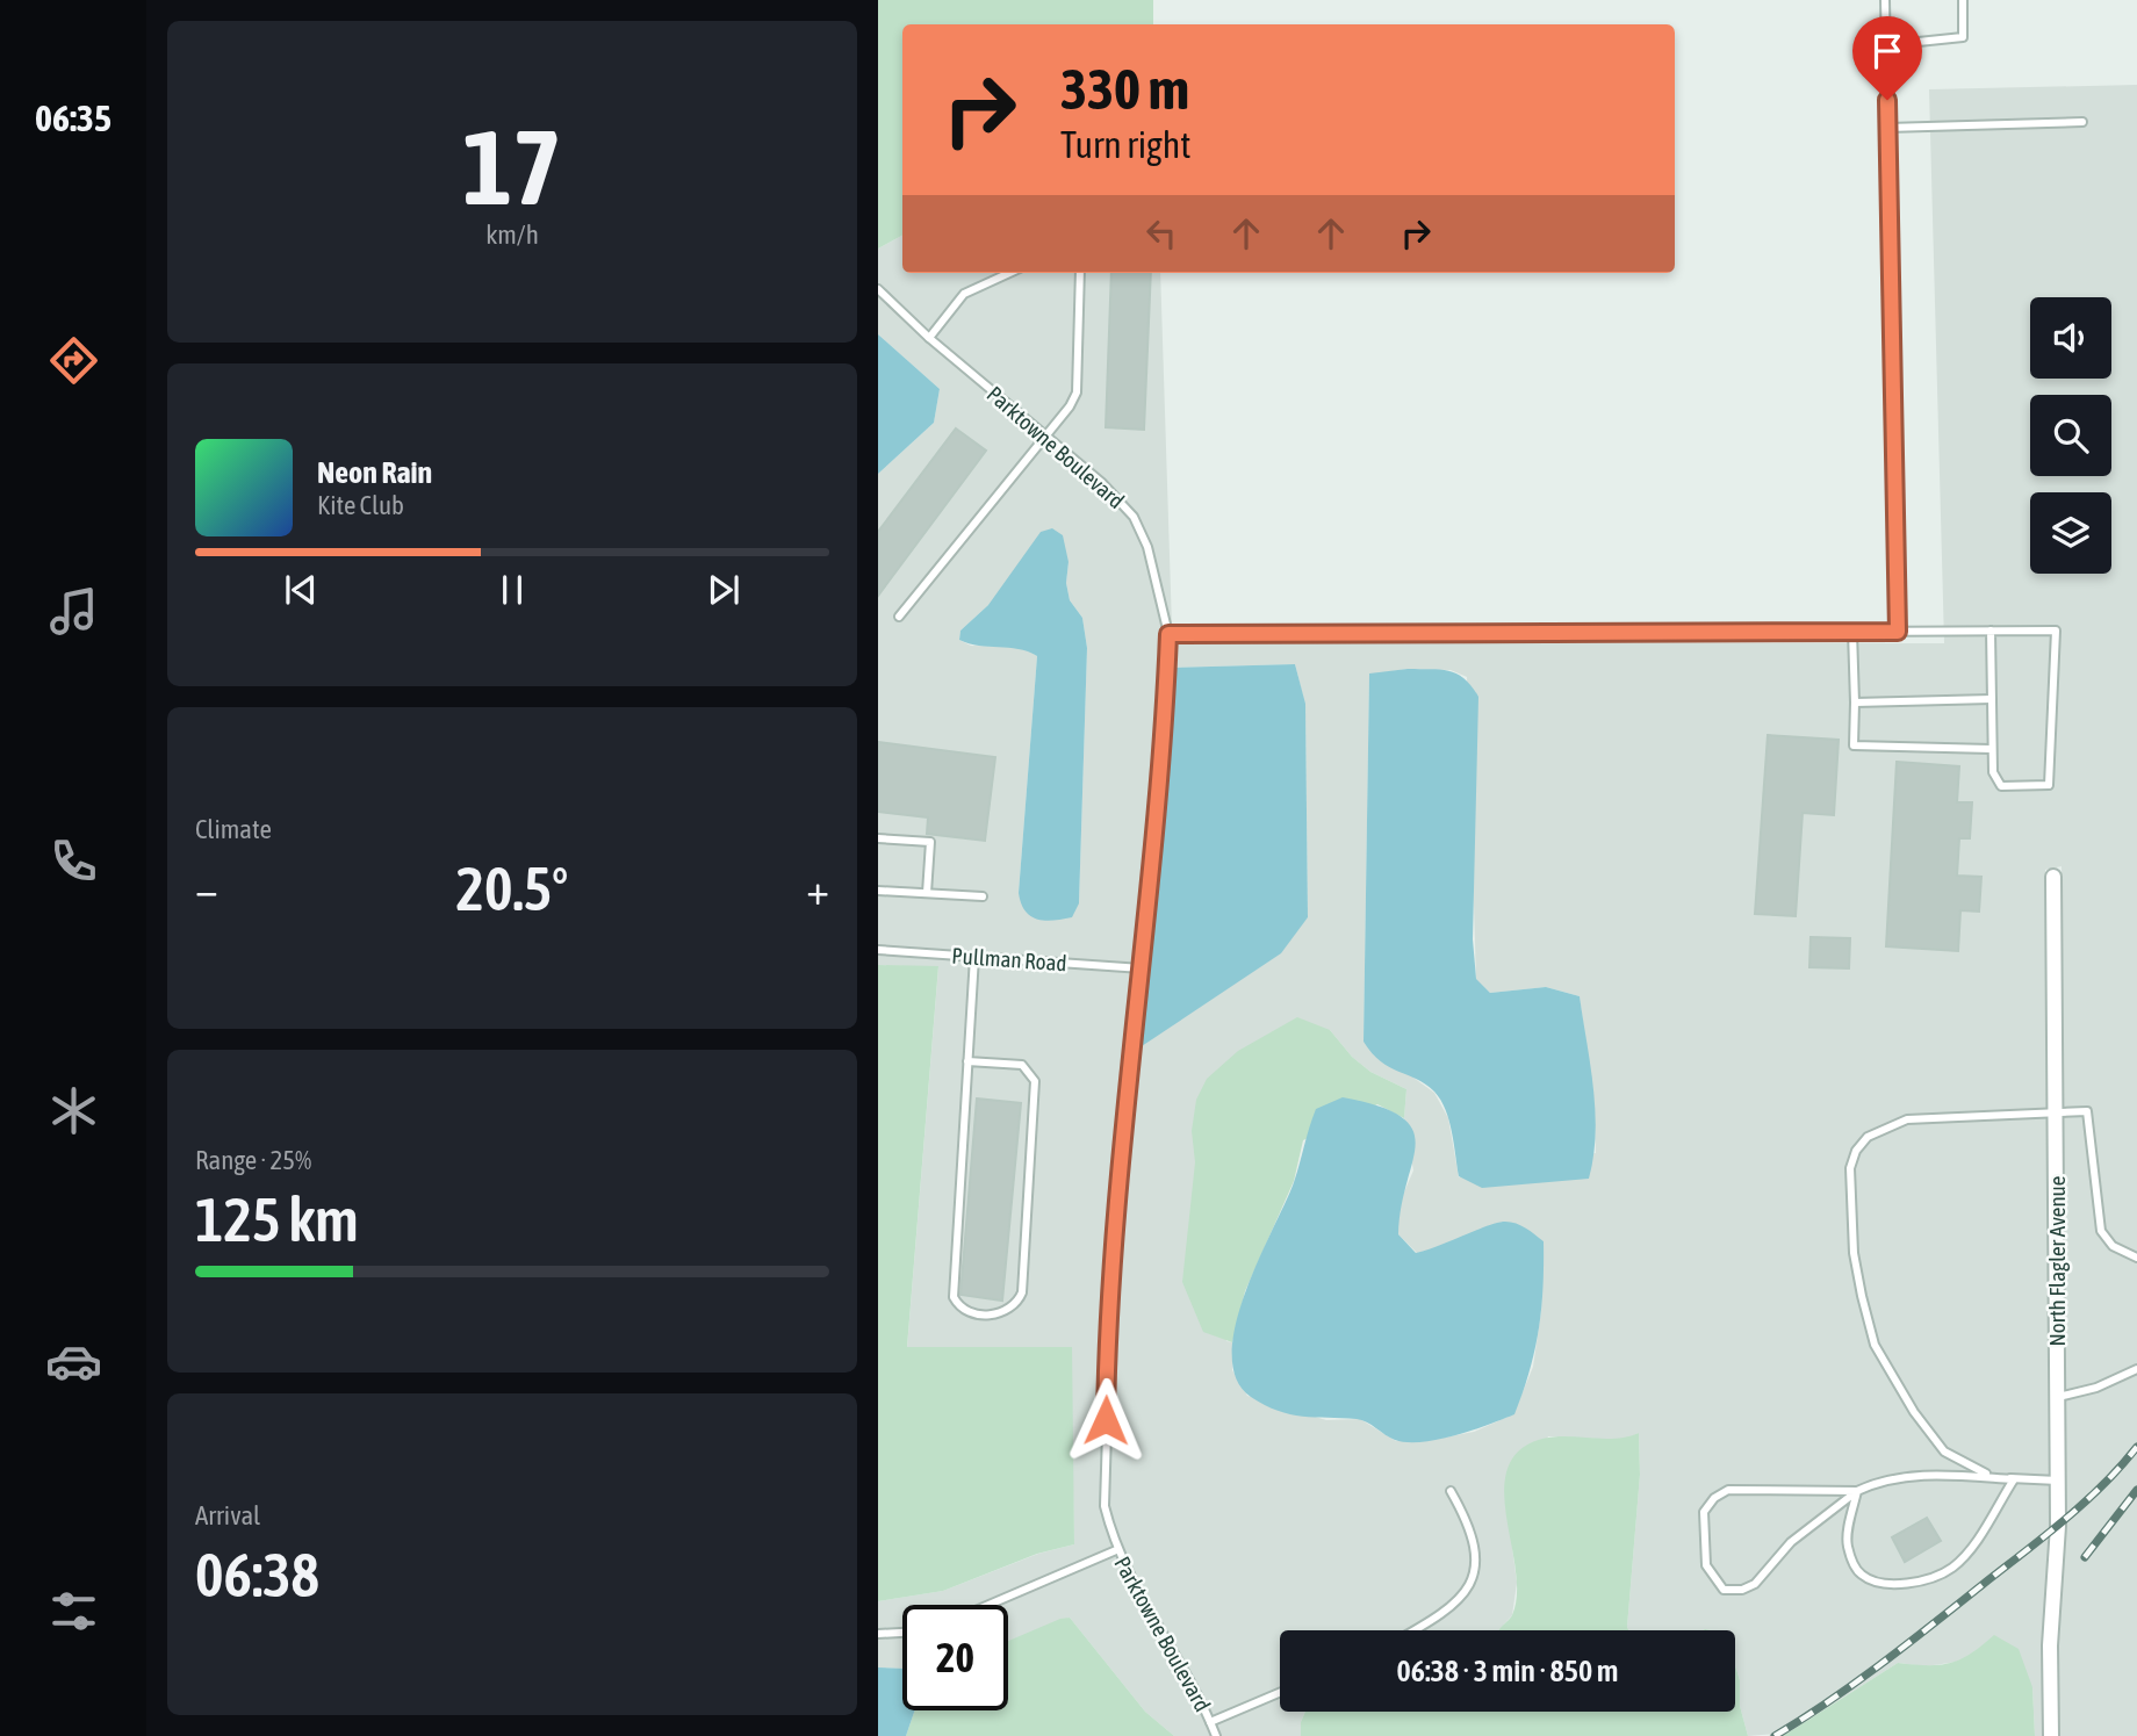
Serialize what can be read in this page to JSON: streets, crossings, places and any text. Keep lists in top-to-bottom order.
{
  "streets": {
    "street": ["North Flagler Avenue"],
    "lane": ["Parktowne Boulevard", "Pullman Road"]
  },
  "crossings": [
    ["Parktowne Boulevard", "Pullman Road"]
  ],
  "page": {
    "tabs": "06:35",
    "tile": [
      ["17", "km/h"],
      "Climate",
      ["Range · 25%", "125 km"],
      ["Arrival", "06:38"]
    ],
    "turn": ["330 m", "Turn right"],
    "song": ["Neon Rain", "Kite Club"],
    "heat": ["−", "20.5°", "+"],
    "limit": "20",
    "trip": "06:38 · 3 min · 850 m"
  }
}
